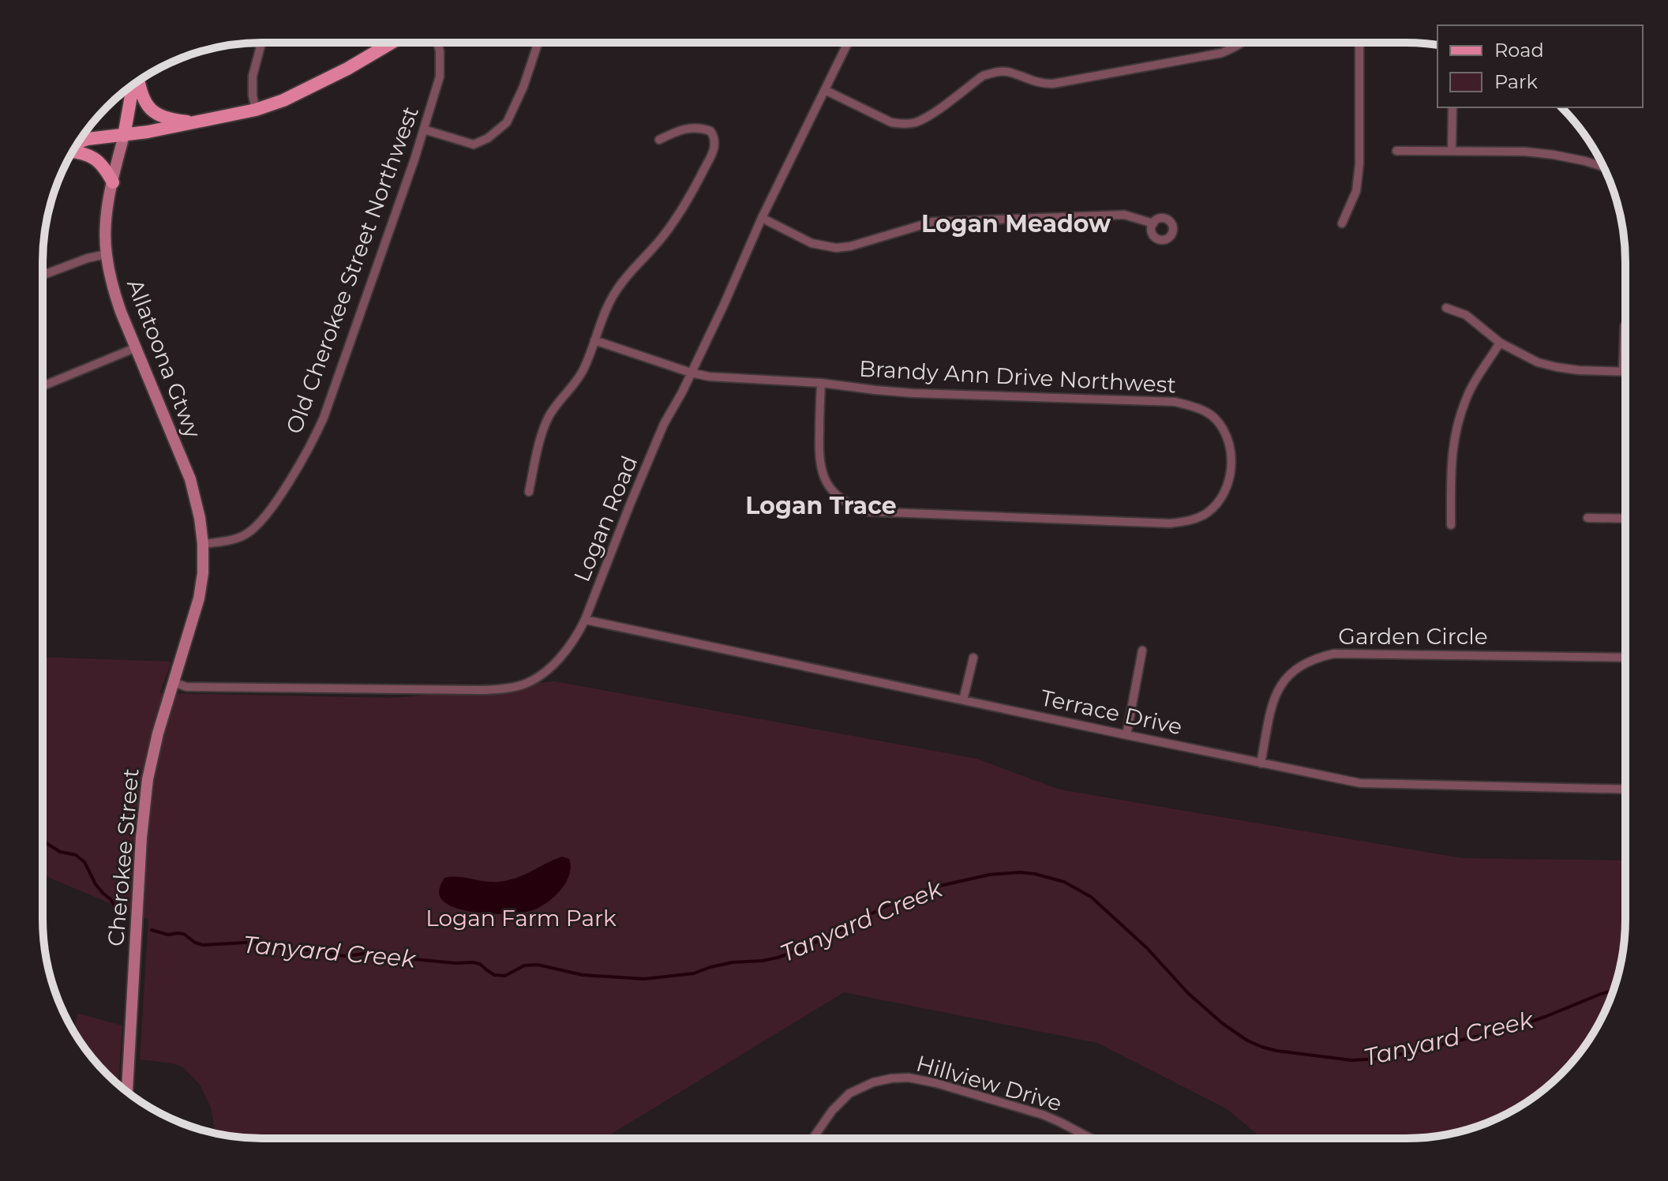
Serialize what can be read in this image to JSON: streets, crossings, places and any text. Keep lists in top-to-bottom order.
{
  "streets": {
    "main road": ["Allatoona Gtwy"],
    "street": [
      "Old Cherokee Street Northwest",
      "Brandy Ann Drive Northwest",
      "Logan Road",
      "Garden Circle",
      "Terrace Drive",
      "Cherokee Street",
      "Hillview Drive"
    ]
  },
  "crossings": [
    ["Old Cherokee Street Northwest", "Allatoona Gtwy"],
    ["Old Cherokee Street Northwest", "Cherokee Street"],
    ["Allatoona Gtwy", "Cherokee Street"],
    ["Brandy Ann Drive Northwest", "Logan Road"],
    ["Logan Road", "Terrace Drive"],
    ["Logan Road", "Cherokee Street"],
    ["Garden Circle", "Terrace Drive"]
  ],
  "districts": ["Logan Meadow", "Logan Trace"],
  "water": ["Tanyard Creek"],
  "parks": ["Logan Farm Park"],
  "legend": ["Road", "Park"]
}
